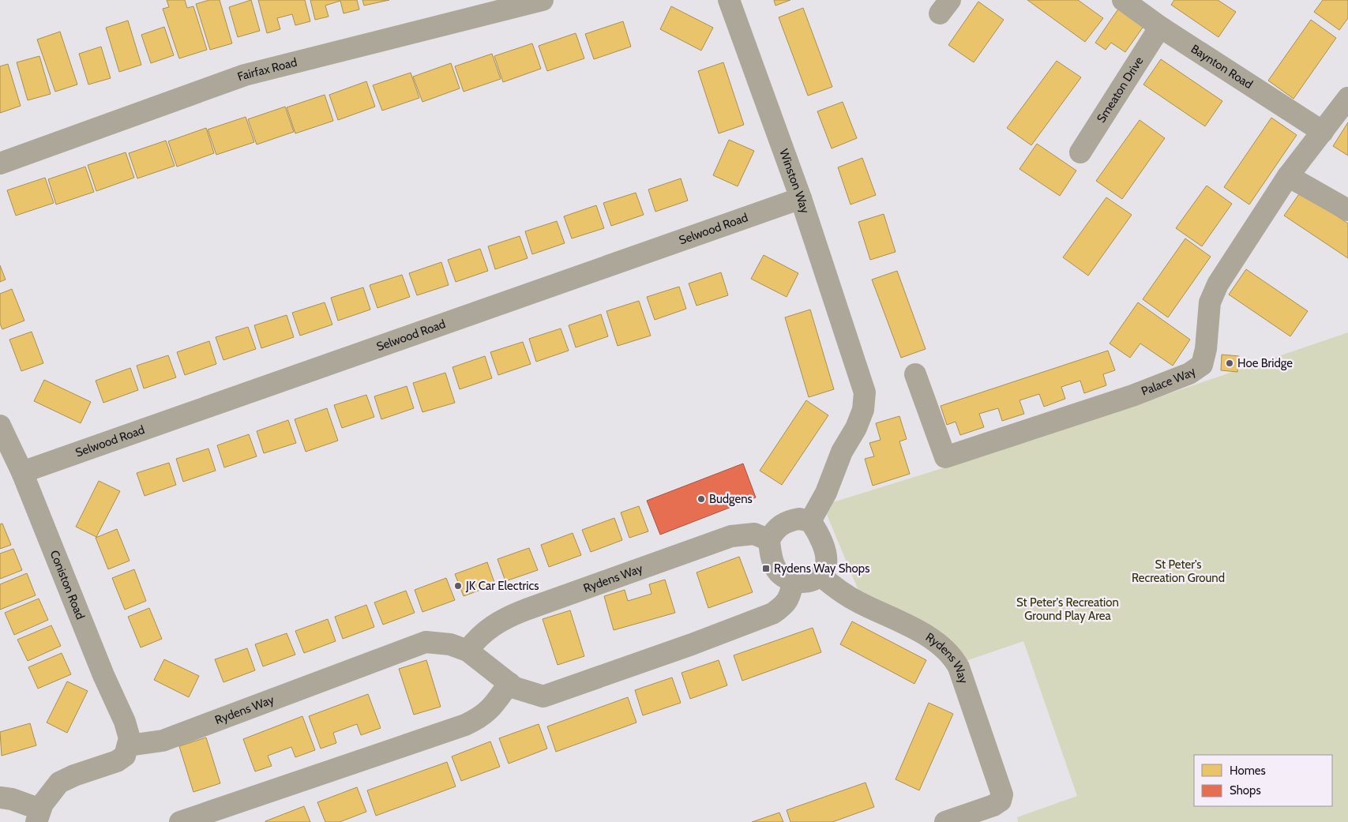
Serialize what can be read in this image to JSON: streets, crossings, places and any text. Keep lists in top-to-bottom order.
{
  "streets": {
    "street": [
      "Baynton Road",
      "Fairfax Road",
      "Smeaton Drive",
      "Winston Way",
      "Selwood Road",
      "Palace Way",
      "Rydens Way",
      "Coniston Road"
    ]
  },
  "crossings": [
    ["Baynton Road", "Smeaton Drive"],
    ["Baynton Road", "Palace Way"],
    ["Winston Way", "Selwood Road"],
    ["Winston Way", "Rydens Way"],
    ["Selwood Road", "Coniston Road"],
    ["Rydens Way", "Coniston Road"]
  ],
  "parks": ["St Peter's Recreation Ground", "St Peter's Recreation Ground Play Area"],
  "places": {
    "other": ["Hoe Bridge", "Budgens", "JK Car Electrics"],
    "transit": ["Rydens Way Shops"]
  },
  "legend": ["Homes", "Shops"]
}
